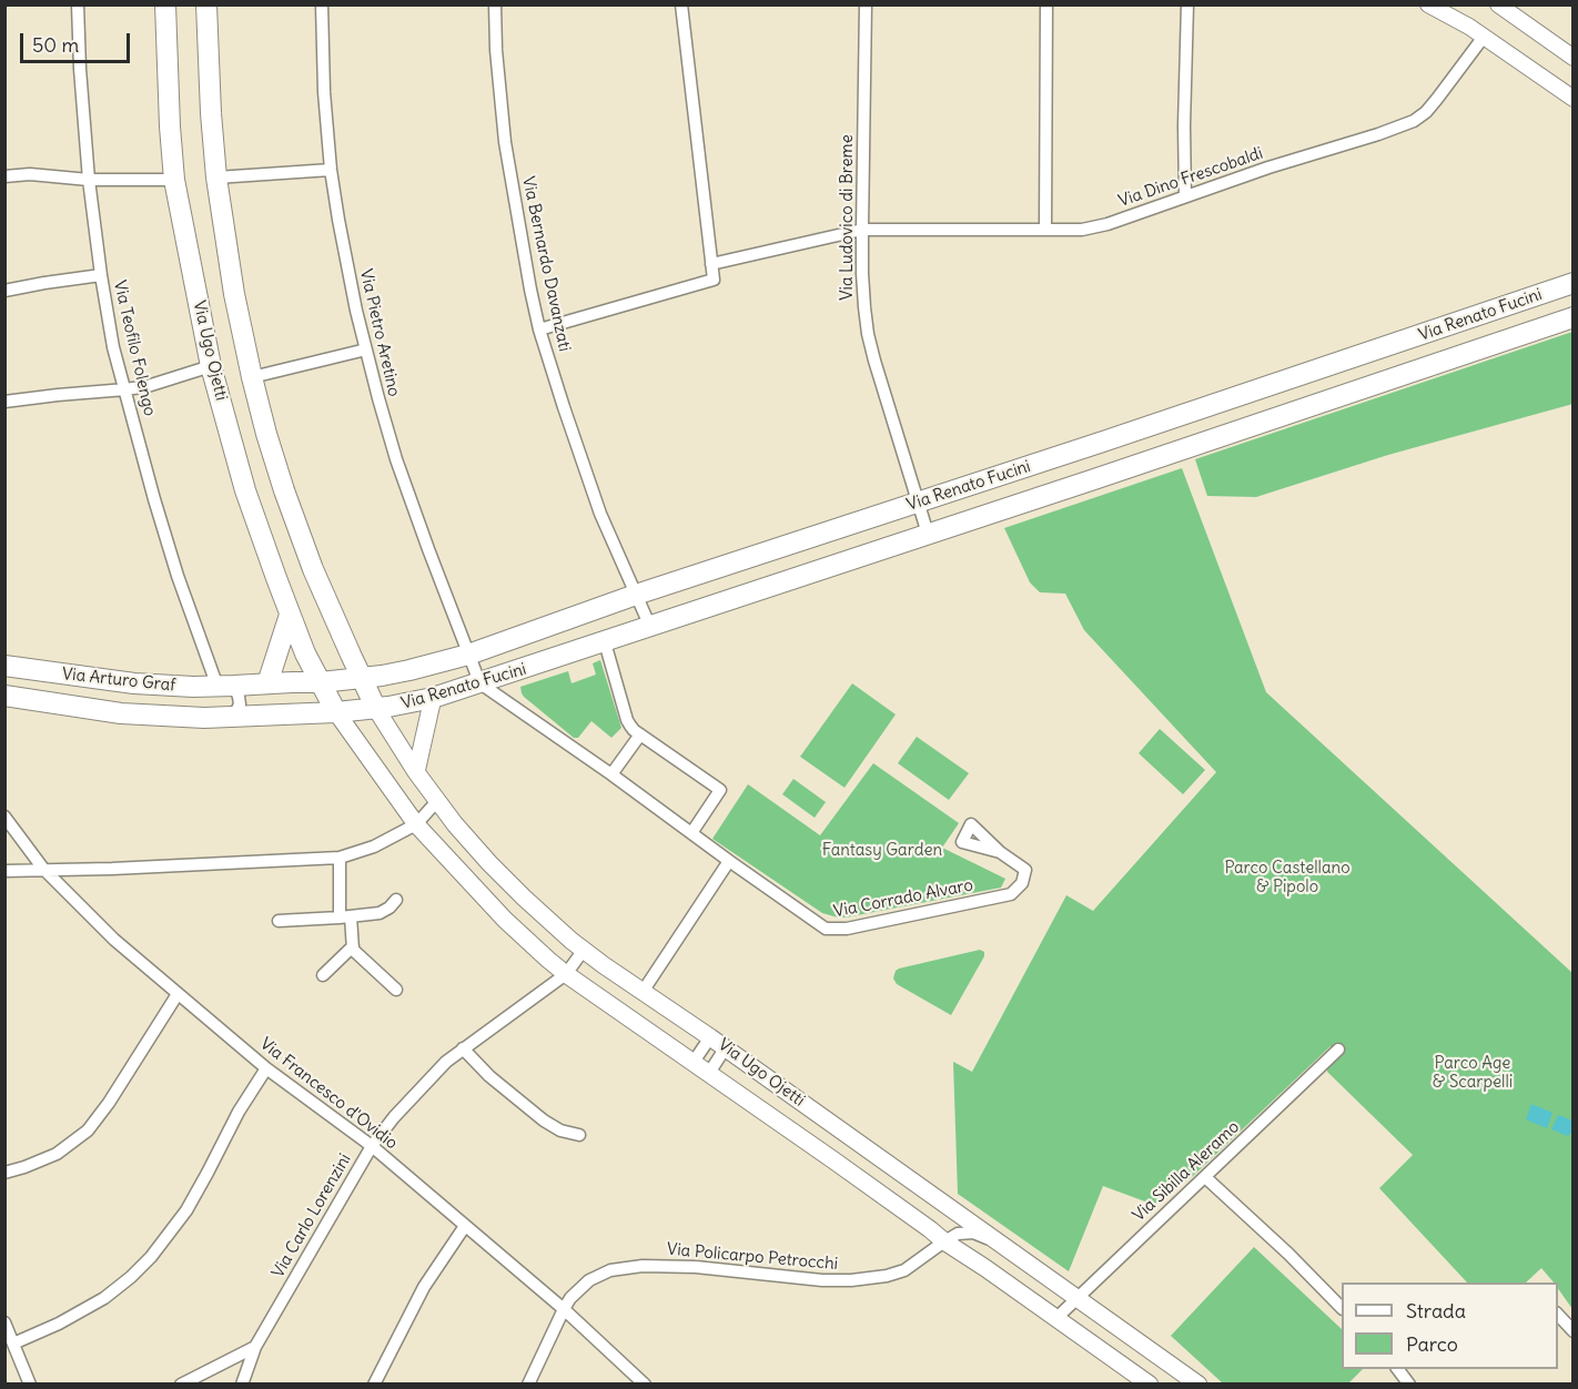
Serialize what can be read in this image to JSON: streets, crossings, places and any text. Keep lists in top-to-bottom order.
{
  "streets": {
    "main road": ["Via Renato Fucini", "Via Ugo Ojetti", "Via Arturo Graf"],
    "street": [
      "Via Dino Frescobaldi",
      "Via Ludovico di Breme",
      "Via Bernardo Davanzati",
      "Via Pietro Aretino",
      "Via Teofilo Folengo",
      "Via Corrado Alvaro",
      "Via Francesco d'Ovidio",
      "Via Sibilla Aleramo",
      "Via Carlo Lorenzini",
      "Via Policarpo Petrocchi"
    ]
  },
  "crossings": [
    ["Via Dino Frescobaldi", "Via Ludovico di Breme"],
    ["Via Ludovico di Breme", "Via Renato Fucini"],
    ["Via Bernardo Davanzati", "Via Renato Fucini"],
    ["Via Renato Fucini", "Via Pietro Aretino"],
    ["Via Renato Fucini", "Via Ugo Ojetti"],
    ["Via Renato Fucini", "Via Arturo Graf"],
    ["Via Renato Fucini", "Via Corrado Alvaro"],
    ["Via Pietro Aretino", "Via Corrado Alvaro"],
    ["Via Teofilo Folengo", "Via Arturo Graf"],
    ["Via Ugo Ojetti", "Via Arturo Graf"],
    ["Via Ugo Ojetti", "Via Sibilla Aleramo"],
    ["Via Ugo Ojetti", "Via Carlo Lorenzini"],
    ["Via Ugo Ojetti", "Via Policarpo Petrocchi"],
    ["Via Francesco d'Ovidio", "Via Carlo Lorenzini"],
    ["Via Francesco d'Ovidio", "Via Policarpo Petrocchi"]
  ],
  "parks": ["Fantasy Garden", "Parco Castellano & Pipolo", "Parco Age & Scarpelli"],
  "legend": ["Strada", "Parco"],
  "scale_bar": "50 m"
}
